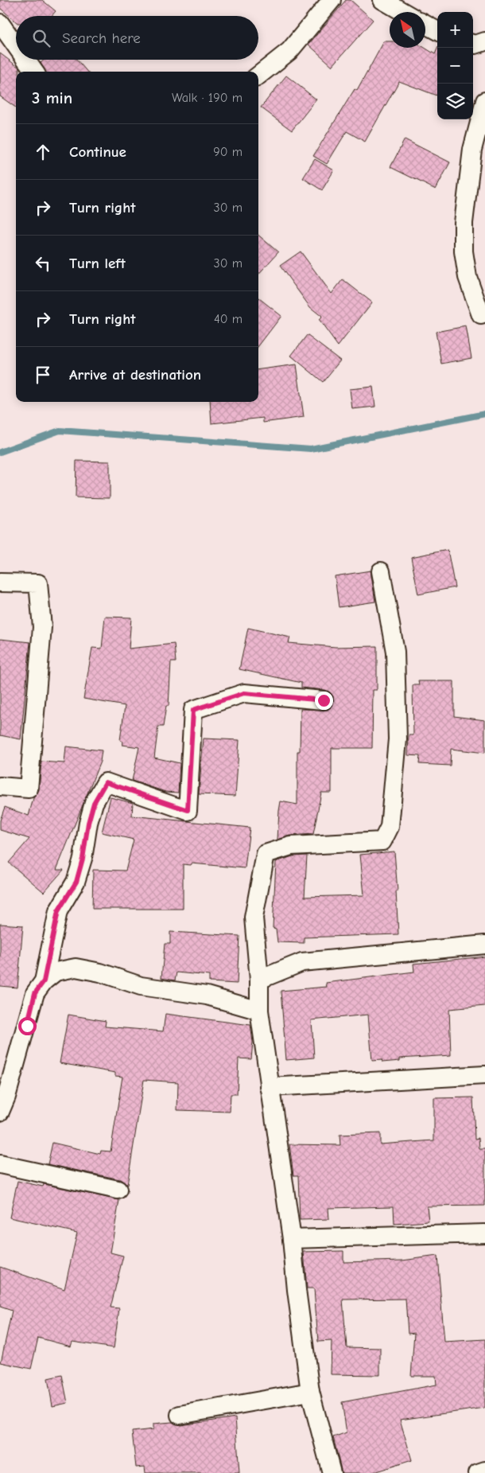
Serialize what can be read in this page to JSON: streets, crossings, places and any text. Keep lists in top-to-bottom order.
{
  "north": "top left",
  "page": {
    "map_buttons": ["+", "−"],
    "search": "Search here",
    "heading": ["3 min", "Walk · 190 m"],
    "list": [
      ["Continue", "90 m"],
      ["Turn right", "30 m"],
      ["Turn left", "30 m"],
      ["Turn right", "40 m"],
      "Arrive at destination"
    ]
  }
}
